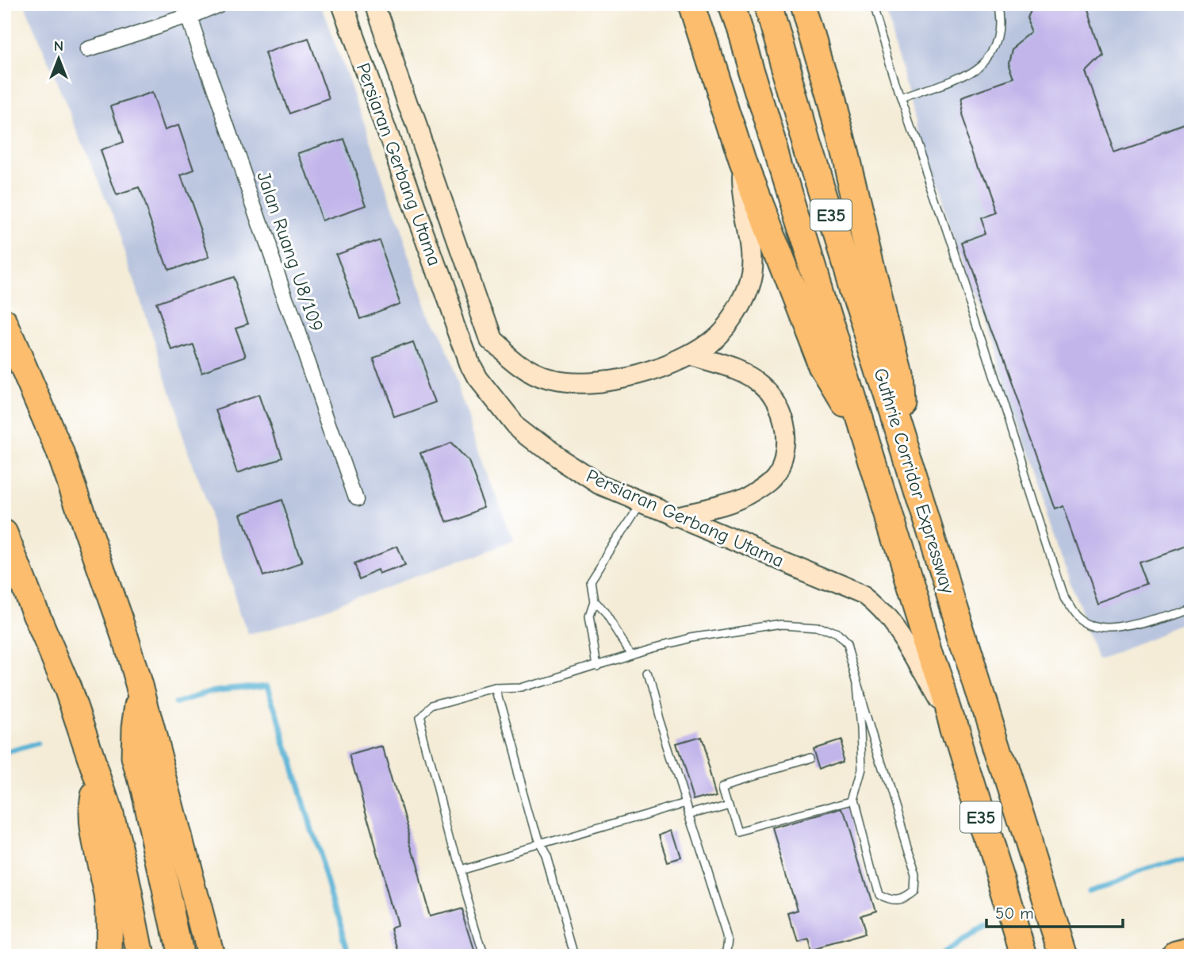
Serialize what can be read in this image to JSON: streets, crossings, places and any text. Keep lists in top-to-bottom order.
{
  "streets": {
    "highway": ["E35", "Guthrie Corridor Expressway"],
    "main road": ["Persiaran Gerbang Utama"],
    "street": ["Jalan Ruang U8/109"]
  },
  "crossings": [
    ["Persiaran Gerbang Utama", "Guthrie Corridor Expressway"]
  ],
  "scale_bar": "50 m",
  "north": "top"
}
